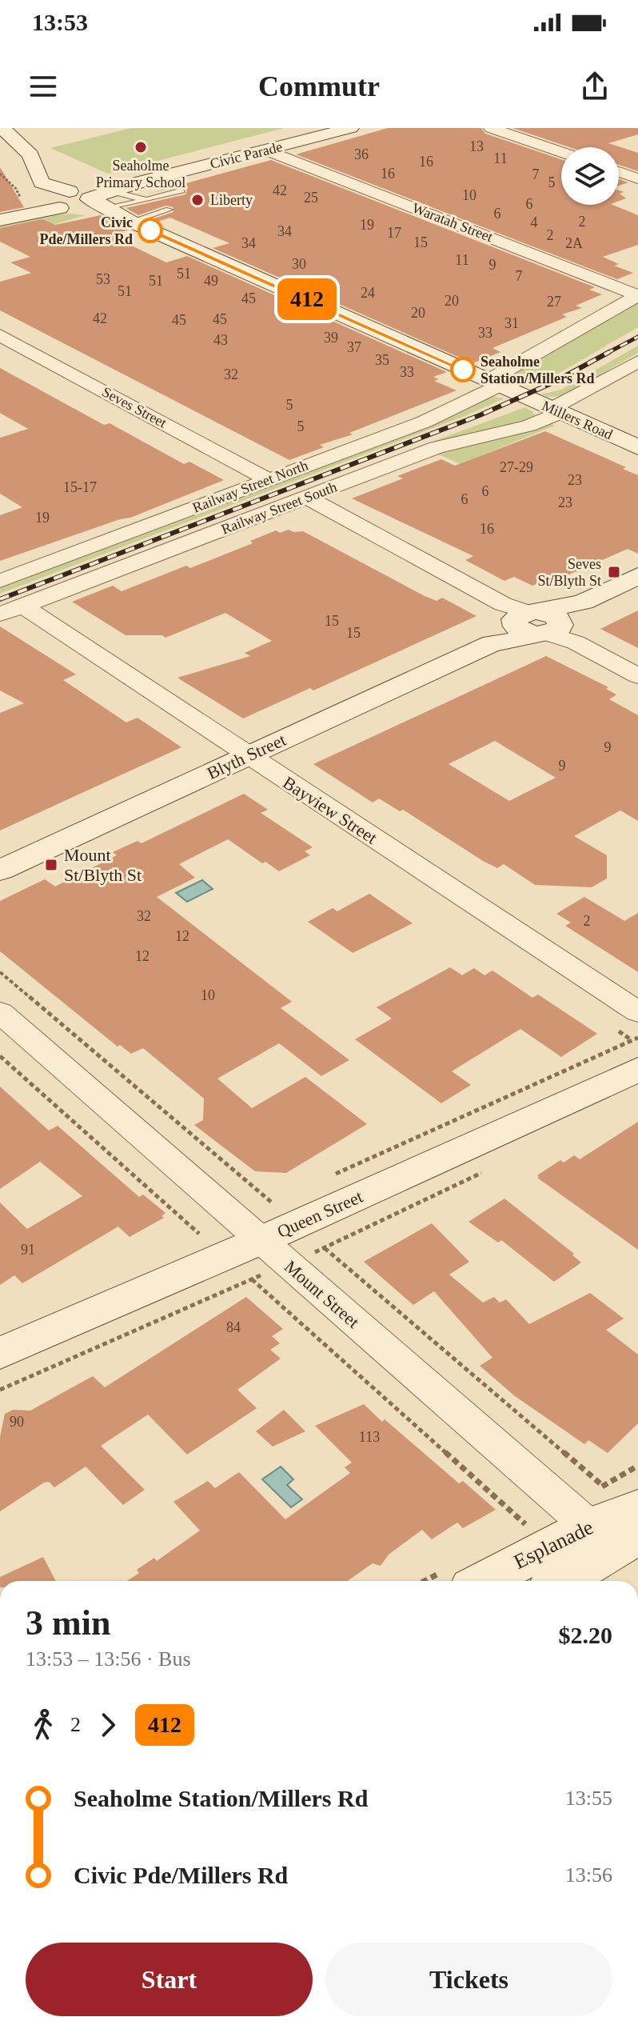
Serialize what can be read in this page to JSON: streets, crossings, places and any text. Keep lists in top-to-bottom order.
{
  "streets": {
    "main road": [
      "Civic Parade",
      "Millers Road",
      "Blyth Street",
      "Queen Street",
      "Esplanade"
    ],
    "street": [
      "Waratah Street",
      "Seves Street",
      "Railway Street North",
      "Railway Street South",
      "Bayview Street",
      "Mount Street"
    ]
  },
  "crossings": [
    ["Civic Parade", "Waratah Street"],
    ["Civic Parade", "Millers Road"],
    ["Waratah Street", "Railway Street North"],
    ["Seves Street", "Railway Street North"],
    ["Millers Road", "Railway Street North"],
    ["Millers Road", "Railway Street South"],
    ["Railway Street South", "Bayview Street"],
    ["Blyth Street", "Bayview Street"],
    ["Queen Street", "Mount Street"],
    ["Mount Street", "Esplanade"]
  ],
  "places": {
    "other": [
      "Seaholme Primary School",
      "Liberty",
      "Civic Pde/Millers Rd",
      "Seaholme Station/Millers Rd"
    ],
    "transit": ["Seves St/Blyth St", "Mount St/Blyth St"]
  },
  "lines": ["bus line 412"],
  "house_numbers": [
    "13",
    "36",
    "11",
    "16",
    "16",
    "7",
    "5",
    "42",
    "10",
    "25",
    "6",
    "6",
    "2",
    "4",
    "19",
    "34",
    "17",
    "2",
    "15",
    "34",
    "2A",
    "11",
    "30",
    "9",
    "51",
    "7",
    "53",
    "51",
    "49",
    "51",
    "24",
    "45",
    "20",
    "27",
    "20",
    "42",
    "45",
    "45",
    "31",
    "33",
    "39",
    "43",
    "37",
    "35",
    "33",
    "32",
    "5",
    "5",
    "27-29",
    "23",
    "15-17",
    "6",
    "6",
    "23",
    "19",
    "16",
    "15",
    "15",
    "9",
    "9",
    "32",
    "2",
    "12",
    "12",
    "10",
    "91",
    "84",
    "90",
    "113"
  ],
  "page": {
    "status": "13:53",
    "header": "Commutr",
    "on_map": "412",
    "heading": ["3 min", "13:53 – 13:56 · Bus", "$2.20"],
    "legs": ["2", "412"],
    "list": [
      {
        "name": "Seaholme Station/Millers Rd",
        "value": "13:55"
      },
      {
        "name": "Civic Pde/Millers Rd",
        "value": "13:56"
      }
    ],
    "buttons": ["Start", "Tickets"]
  }
}
